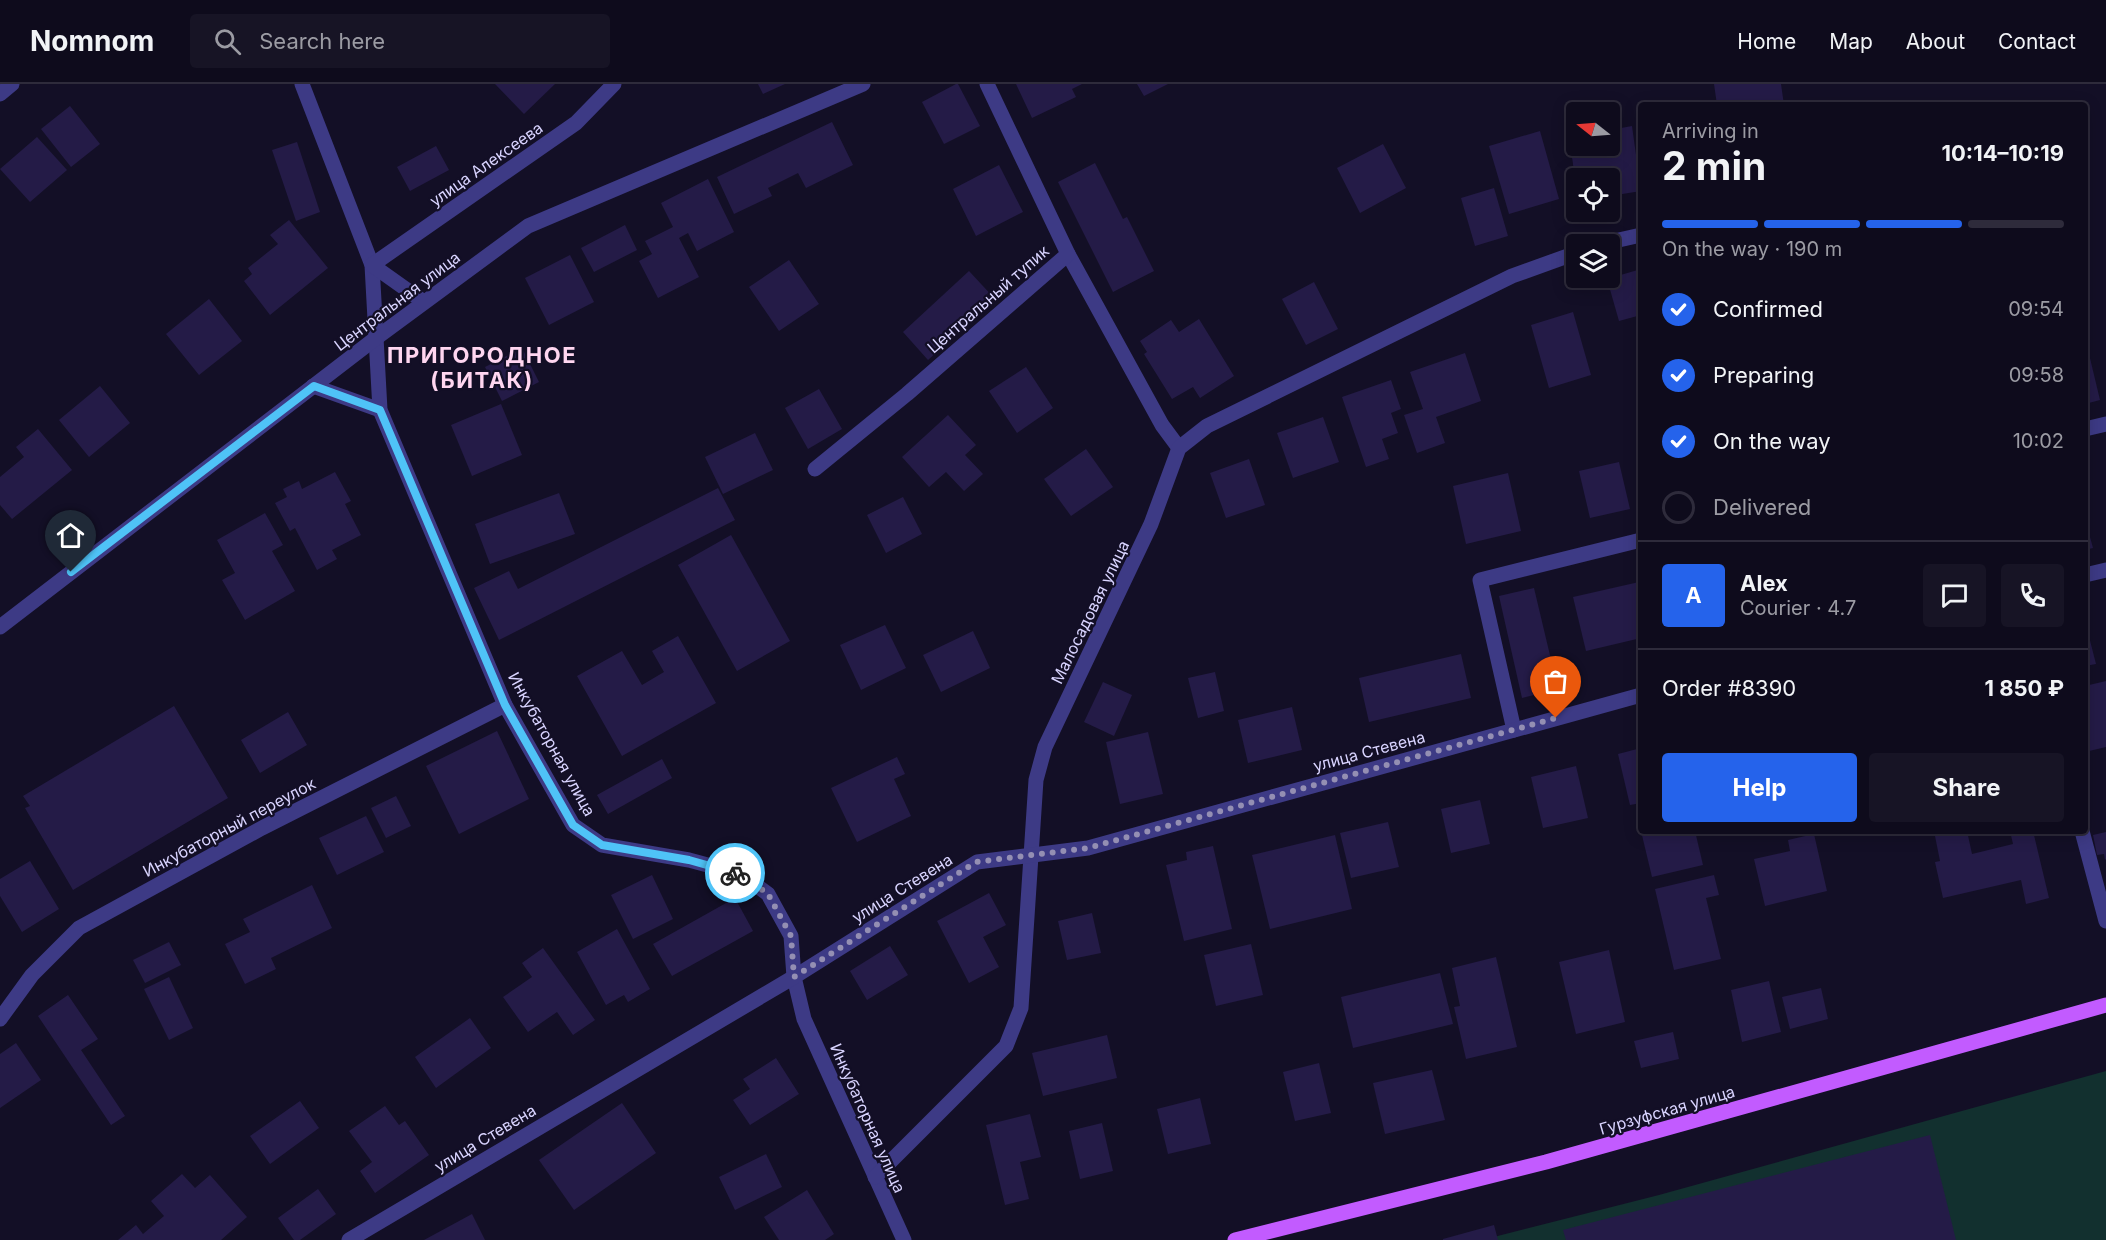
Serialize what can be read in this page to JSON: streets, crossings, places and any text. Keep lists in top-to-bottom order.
{
  "streets": {
    "main road": ["Гурзуфская улица"],
    "street": [
      "улица Алексеева",
      "Центральный тупик",
      "Центральная улица",
      "Малосадовая улица",
      "Инкубаторная улица",
      "улица Стевена",
      "Инкубаторный переулок"
    ]
  },
  "crossings": [
    ["улица Алексеева", "Инкубаторная улица"],
    ["Центральная улица", "Инкубаторная улица"],
    ["Малосадовая улица", "Инкубаторная улица"],
    ["Малосадовая улица", "улица Стевена"],
    ["Инкубаторная улица", "улица Стевена"],
    ["Инкубаторная улица", "Инкубаторный переулок"]
  ],
  "districts": ["ПРИГОРОДНОЕ (БИТАК)"],
  "north": "left",
  "page": {
    "header": "Nomnom",
    "search": "Search here",
    "nav": [
      "Home",
      "Map",
      "About",
      "Contact"
    ],
    "heading": ["2 min", "Arriving in", "10:14–10:19"],
    "panel": [
      "Alex",
      "Courier · 4.7",
      "Order #8390",
      "1 850 ₽"
    ],
    "bar": "On the way · 190 m",
    "list": [
      ["Confirmed", "09:54"],
      ["Preparing", "09:58"],
      ["On the way", "10:02"],
      "Delivered"
    ],
    "round": "A",
    "buttons": ["Help", "Share"]
  }
}
